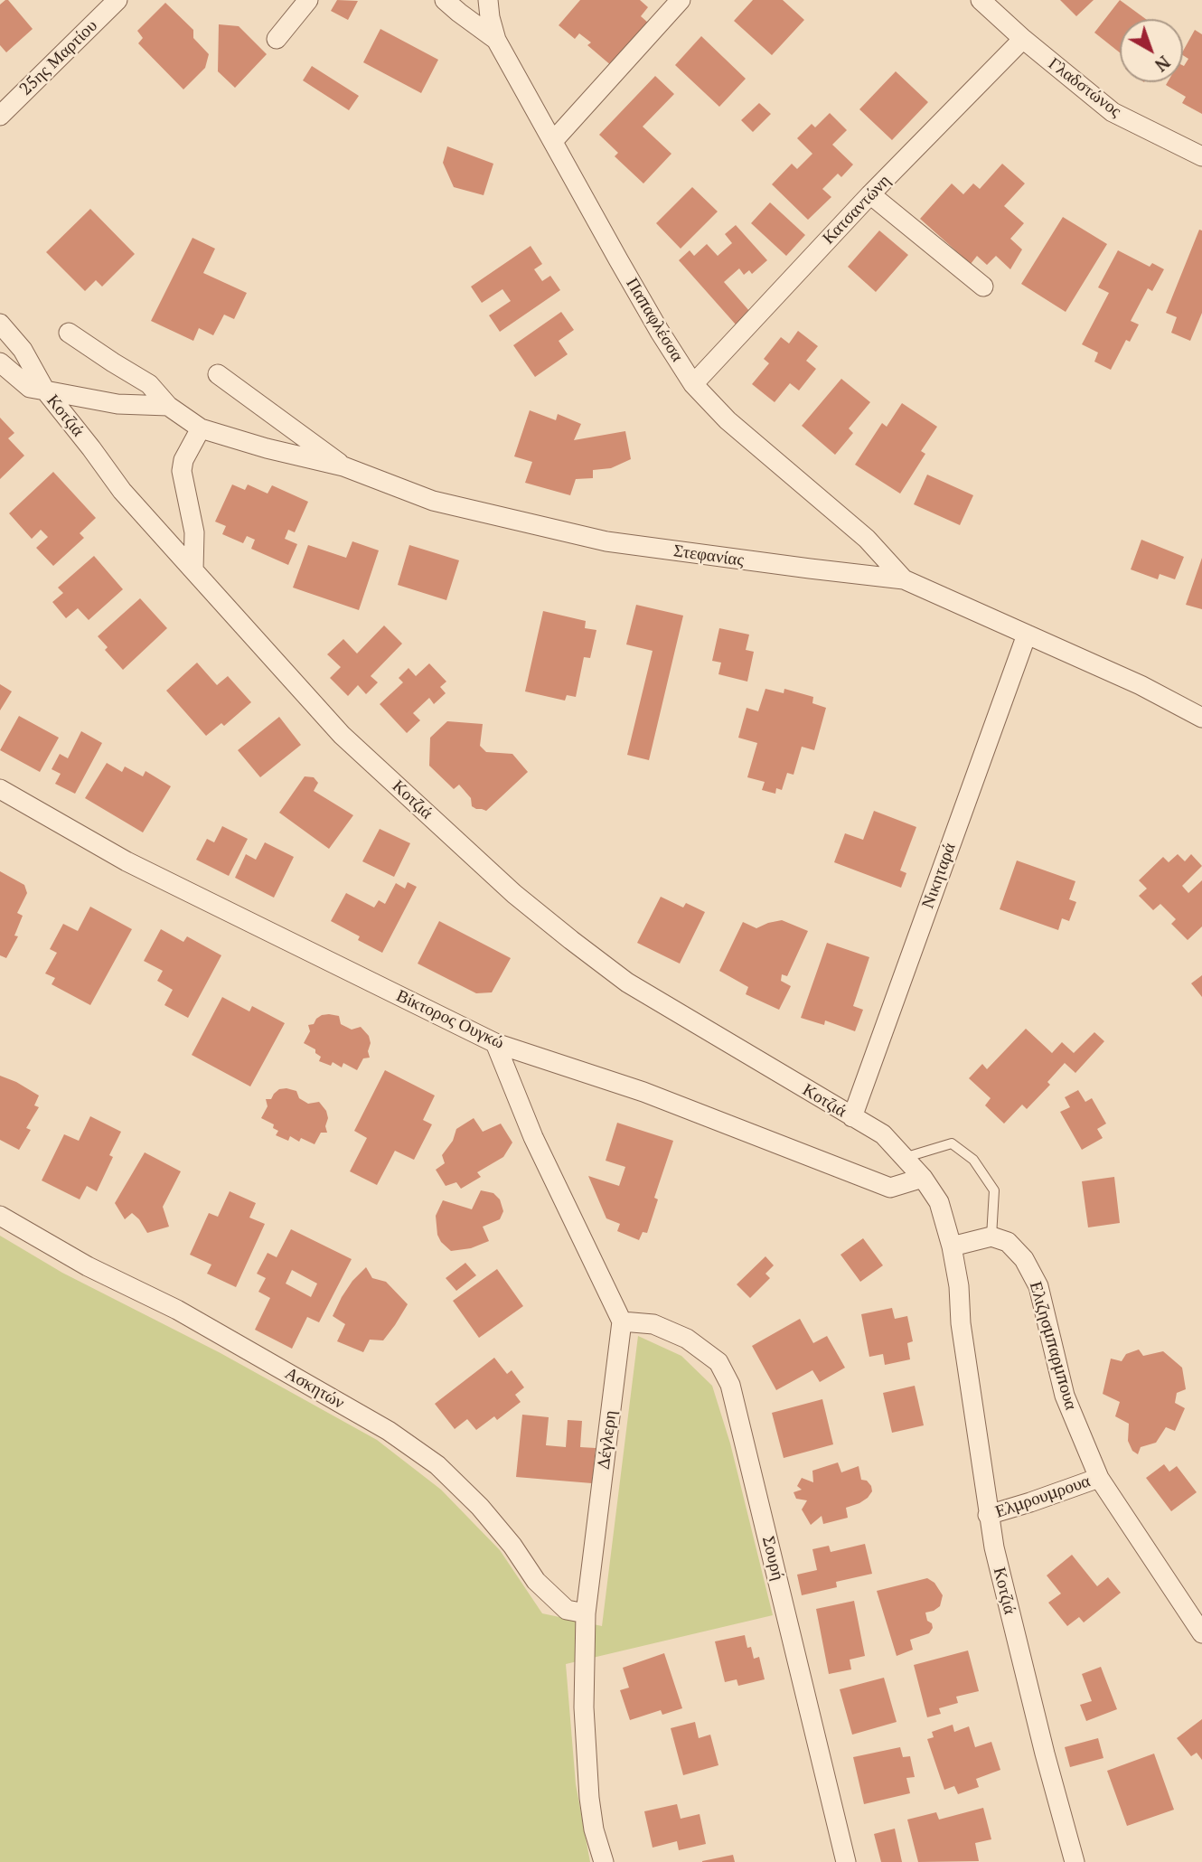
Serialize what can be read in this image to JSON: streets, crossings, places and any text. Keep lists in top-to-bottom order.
{
  "streets": {
    "street": [
      "25ης Μαρτίου",
      "Γλαδστώνος",
      "Κατσαντώνη",
      "Παπαφλέσσα",
      "Κοτζιά",
      "Στεφανίας",
      "Νικηταρά",
      "Βίκτορος Ουγκώ",
      "Ελιζησμπαρμπουα",
      "Ασκητών",
      "Δέγλερη",
      "Ελμρουμρουα",
      "Σουρή"
    ]
  },
  "crossings": [
    ["Γλαδστώνος", "Κατσαντώνη"],
    ["Κατσαντώνη", "Παπαφλέσσα"],
    ["Παπαφλέσσα", "Στεφανίας"],
    ["Κοτζιά", "Νικηταρά"],
    ["Κοτζιά", "Βίκτορος Ουγκώ"],
    ["Κοτζιά", "Ελμρουμρουα"],
    ["Στεφανίας", "Νικηταρά"],
    ["Ελιζησμπαρμπουα", "Ελμρουμρουα"],
    ["Ασκητών", "Δέγλερη"],
    ["Δέγλερη", "Σουρή"]
  ],
  "north": "bottom right"
}
